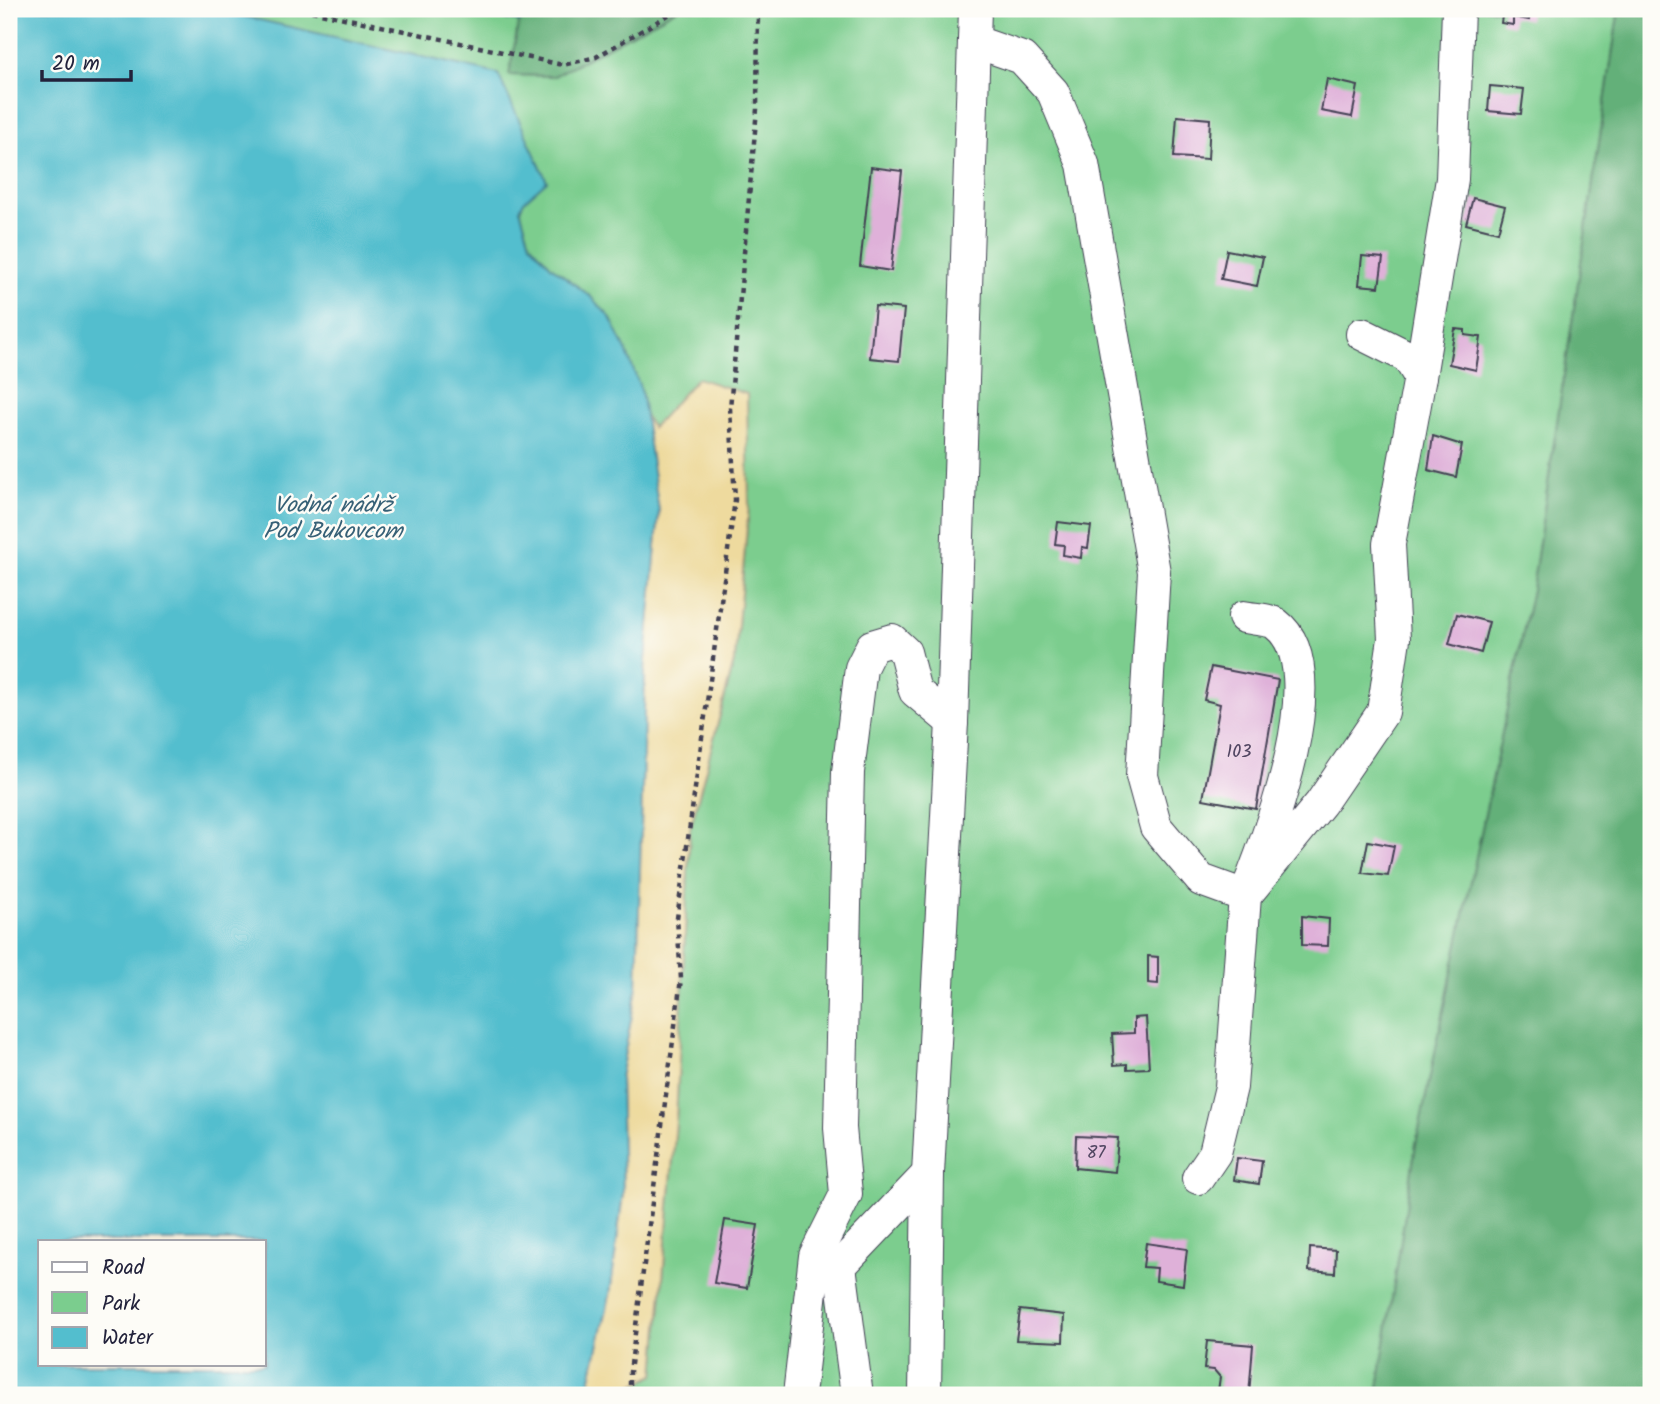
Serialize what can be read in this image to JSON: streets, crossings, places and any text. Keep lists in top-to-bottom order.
{
  "water": ["Vodná nádrž Pod Bukovcom"],
  "house_numbers": ["103", "87"],
  "legend": ["Road", "Park", "Water"],
  "scale_bar": "20 m"
}
